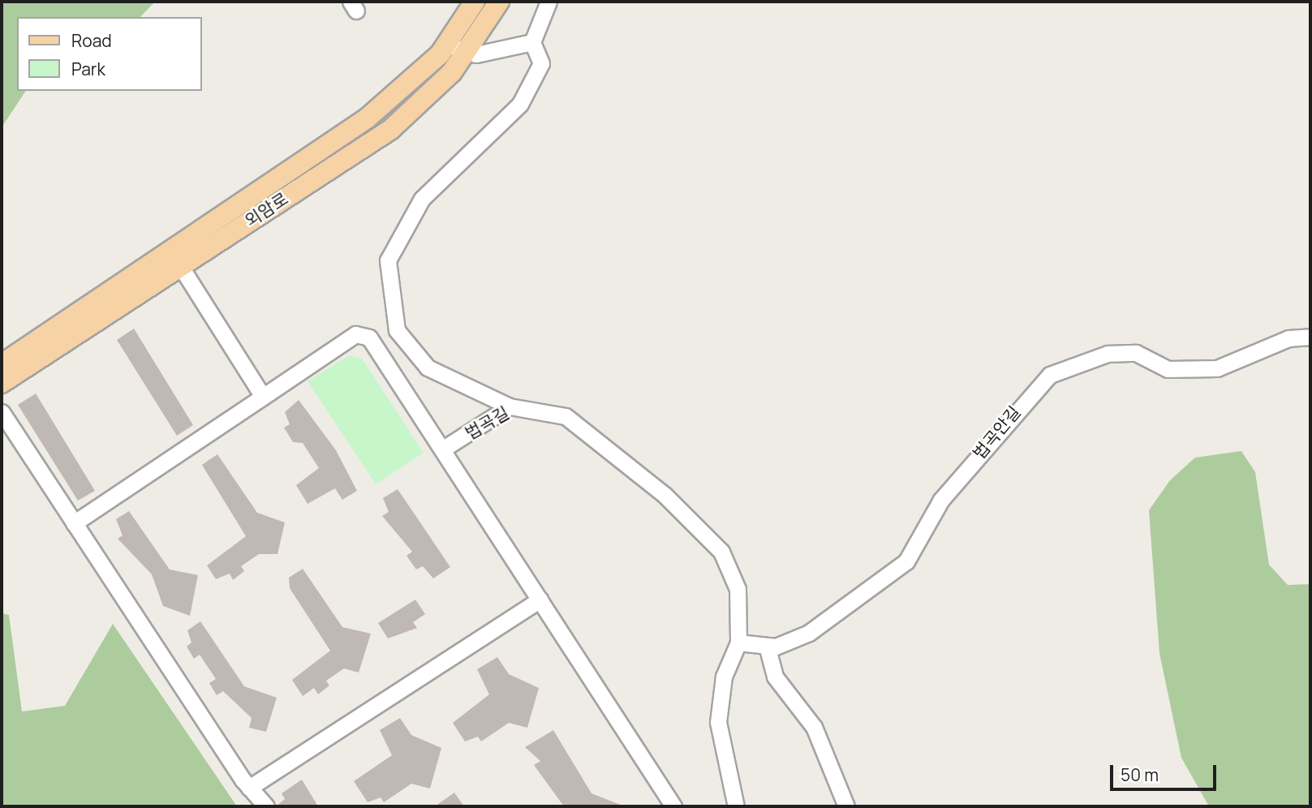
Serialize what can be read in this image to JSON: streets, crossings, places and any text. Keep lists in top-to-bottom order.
{
  "streets": {
    "main road": ["외암로"],
    "street": ["법곡길", "법곡안길"]
  },
  "crossings": [
    ["법곡길", "법곡안길"]
  ],
  "legend": ["Road", "Park"],
  "scale_bar": "50 m"
}
